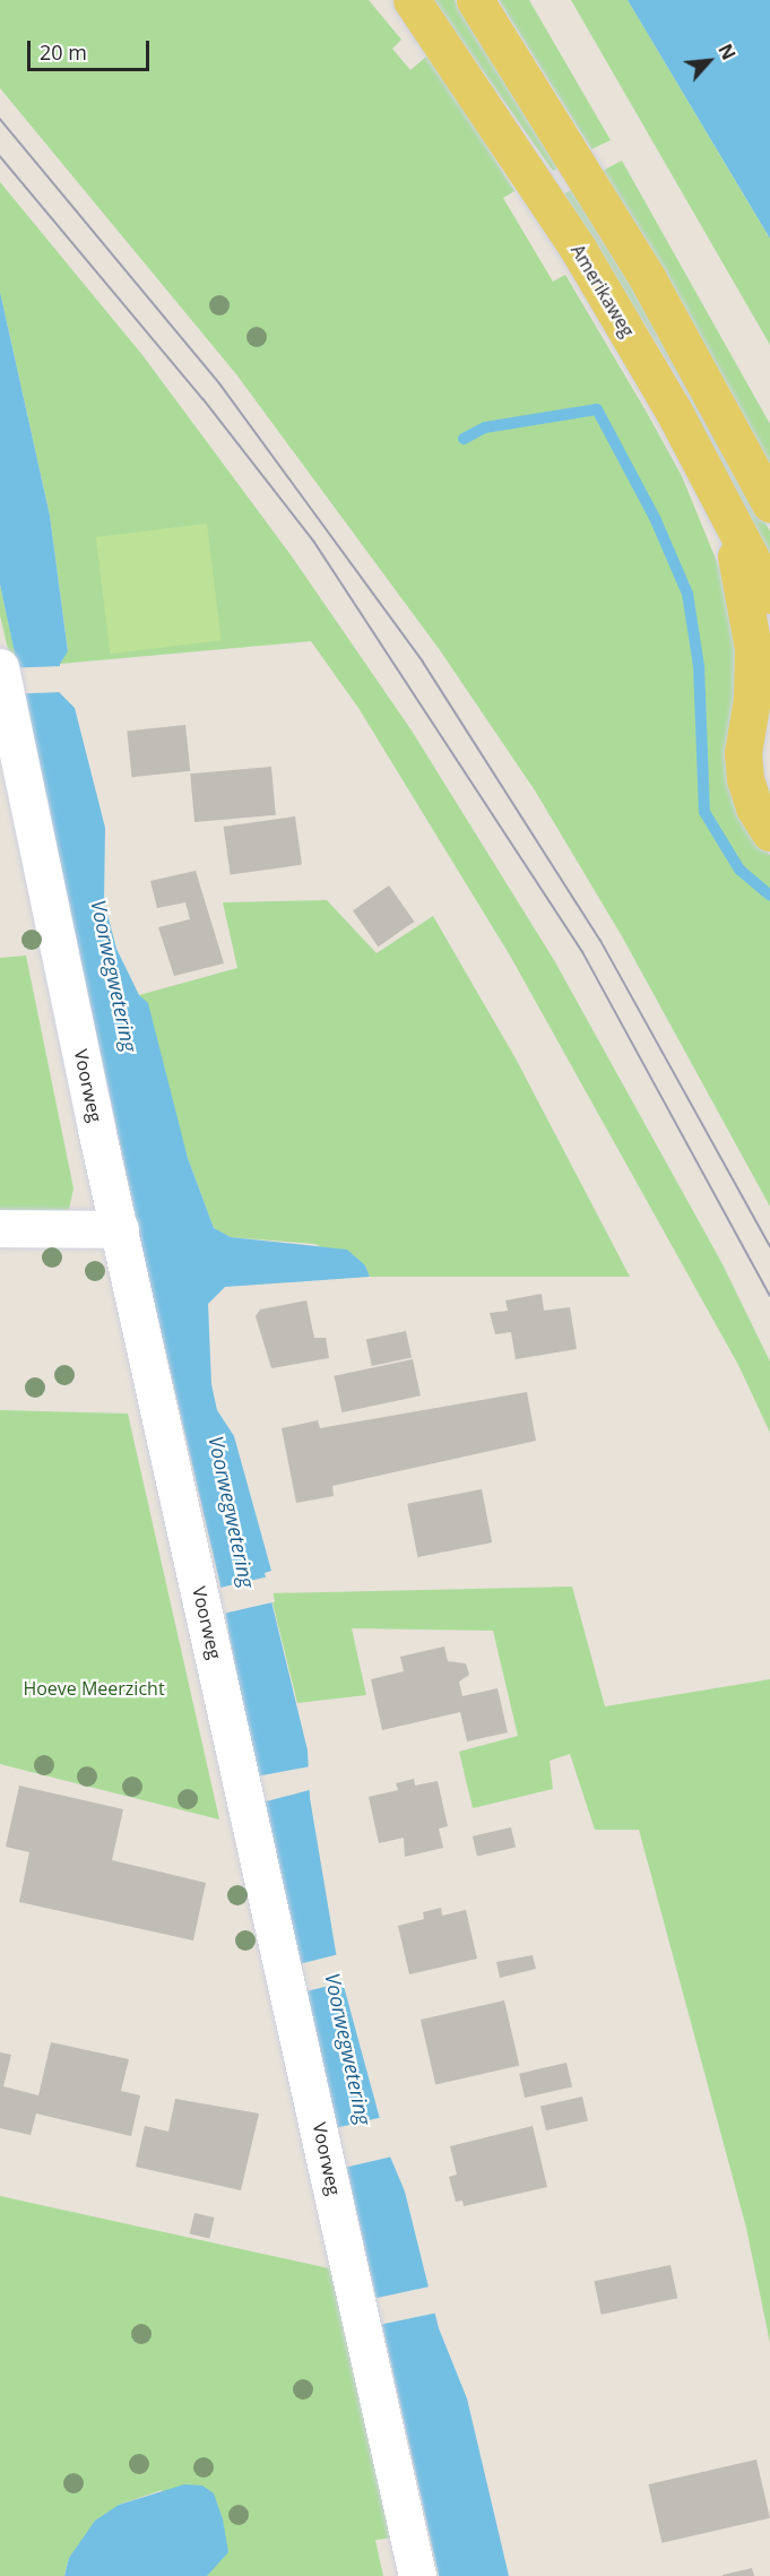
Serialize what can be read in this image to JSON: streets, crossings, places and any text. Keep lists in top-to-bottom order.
{
  "streets": {
    "main road": ["Amerikaweg"],
    "street": ["Voorweg"]
  },
  "water": ["Voorwegwetering"],
  "parks": ["Hoeve Meerzicht"],
  "scale_bar": "20 m",
  "north": "top right"
}
